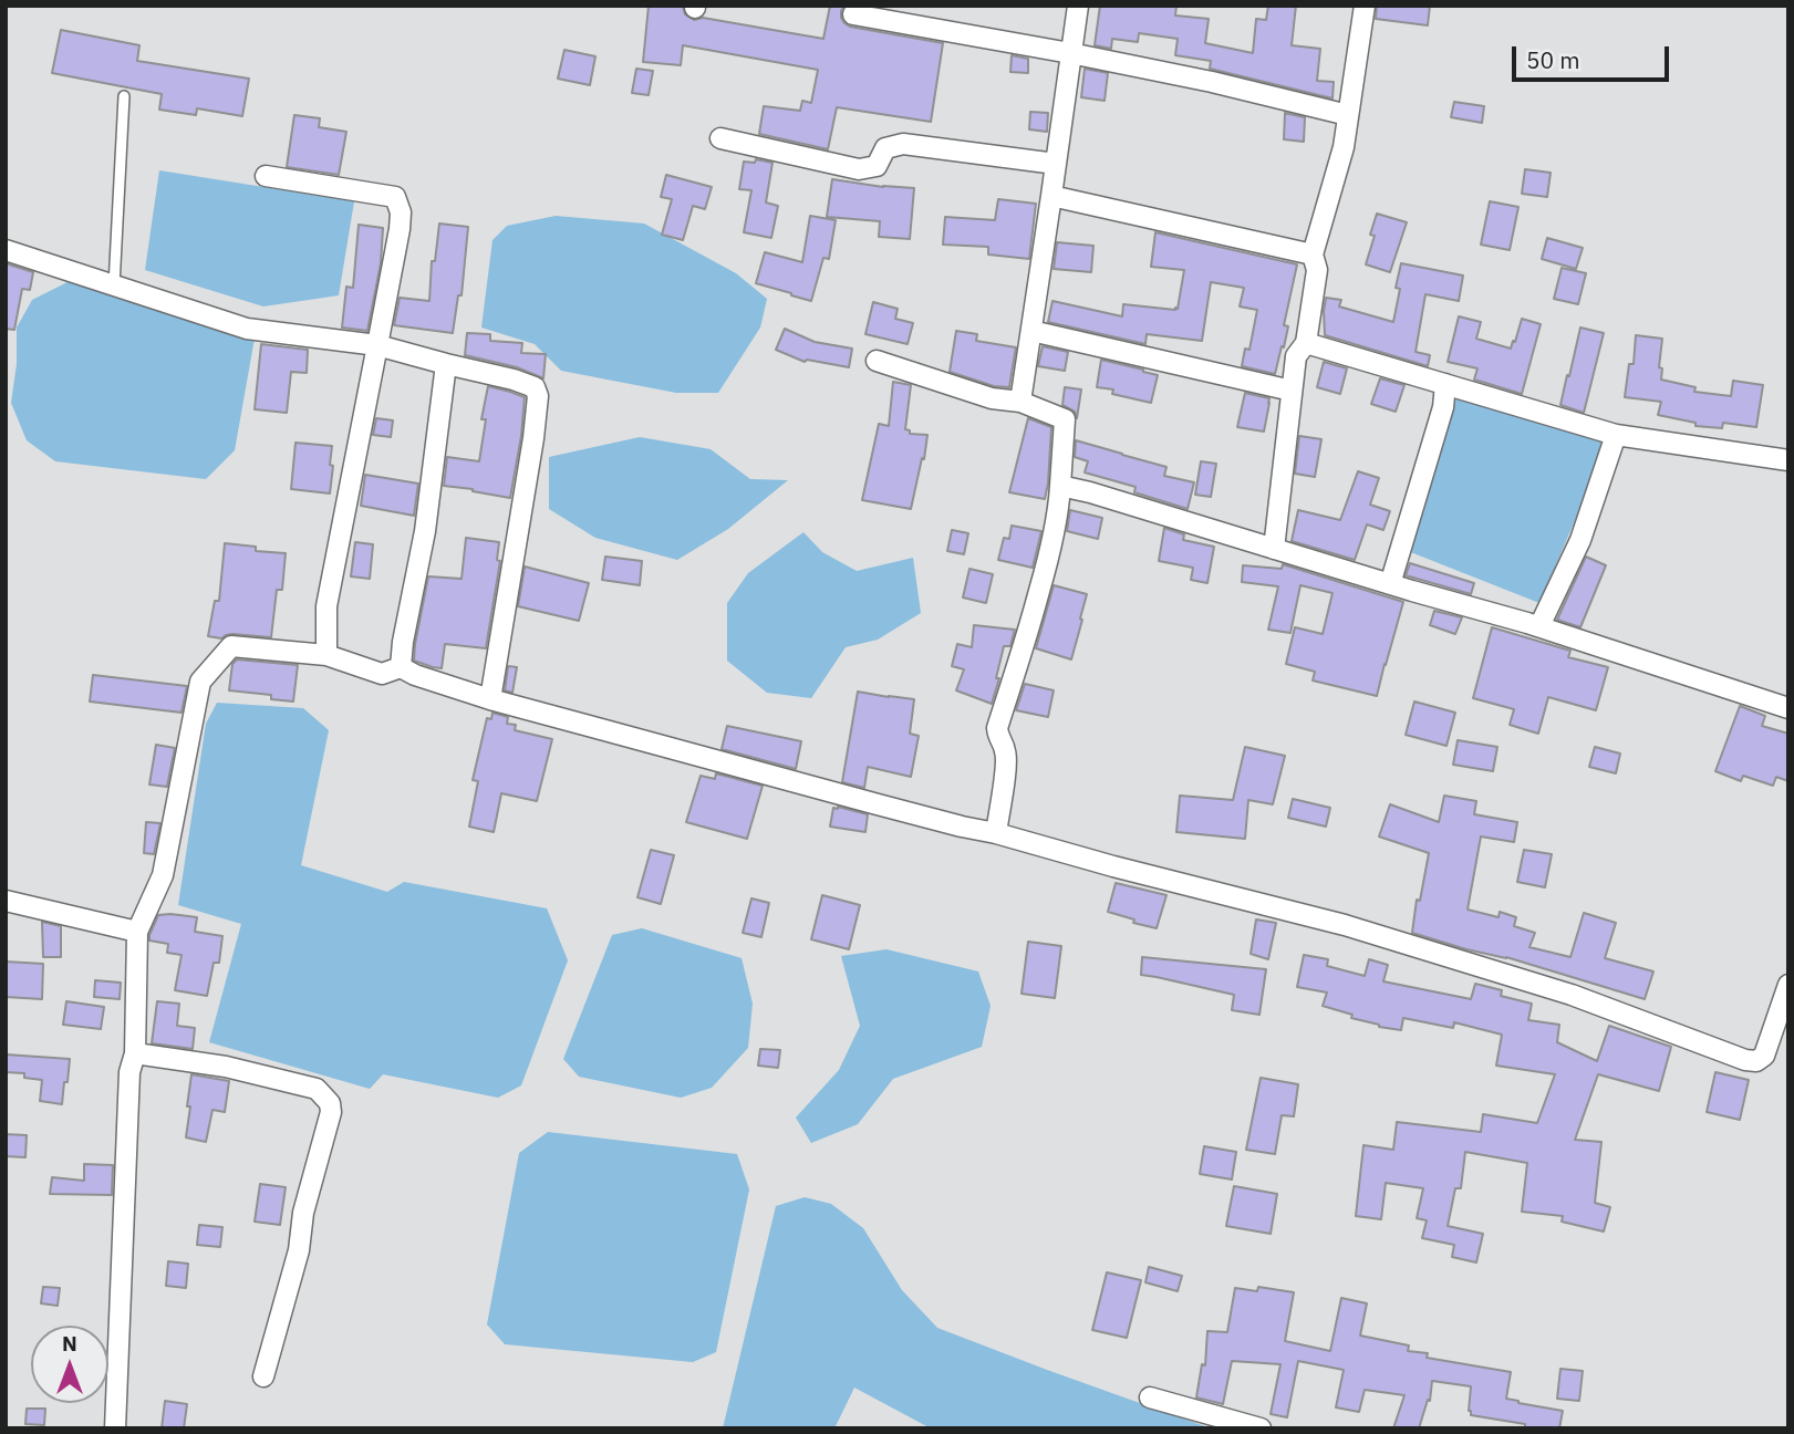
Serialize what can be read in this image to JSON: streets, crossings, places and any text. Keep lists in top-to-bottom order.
{
  "scale_bar": "50 m",
  "north": "top"
}
